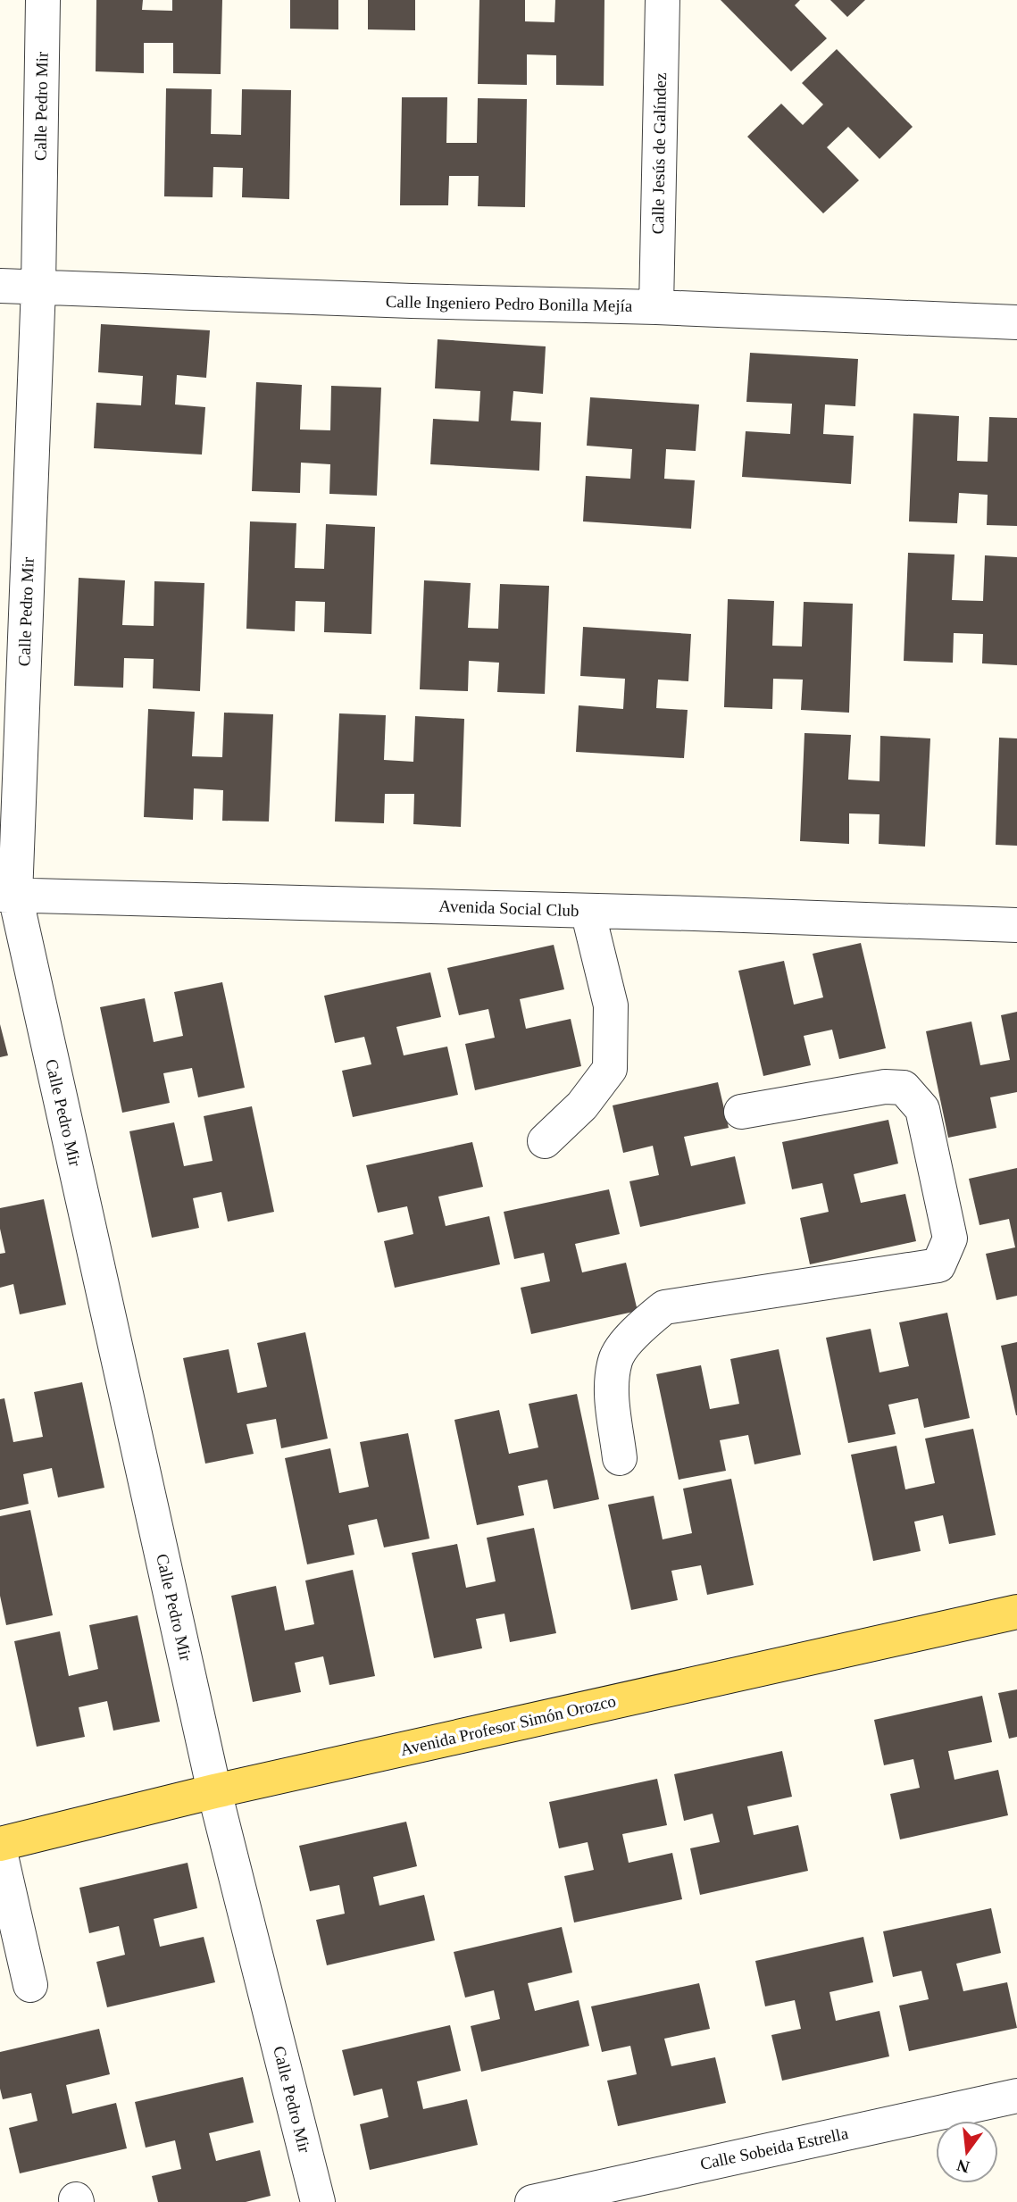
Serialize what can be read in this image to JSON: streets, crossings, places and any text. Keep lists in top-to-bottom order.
{
  "streets": {
    "main road": ["Avenida Profesor Simón Orozco"],
    "street": [
      "Calle Pedro Mir",
      "Calle Jesús de Galíndez",
      "Calle Ingeniero Pedro Bonilla Mejía",
      "Avenida Social Club",
      "Calle Sobeida Estrella"
    ]
  },
  "crossings": [
    ["Calle Pedro Mir", "Calle Ingeniero Pedro Bonilla Mejía"],
    ["Calle Pedro Mir", "Avenida Social Club"],
    ["Calle Pedro Mir", "Avenida Profesor Simón Orozco"],
    ["Calle Jesús de Galíndez", "Calle Ingeniero Pedro Bonilla Mejía"]
  ],
  "north": "bottom"
}
